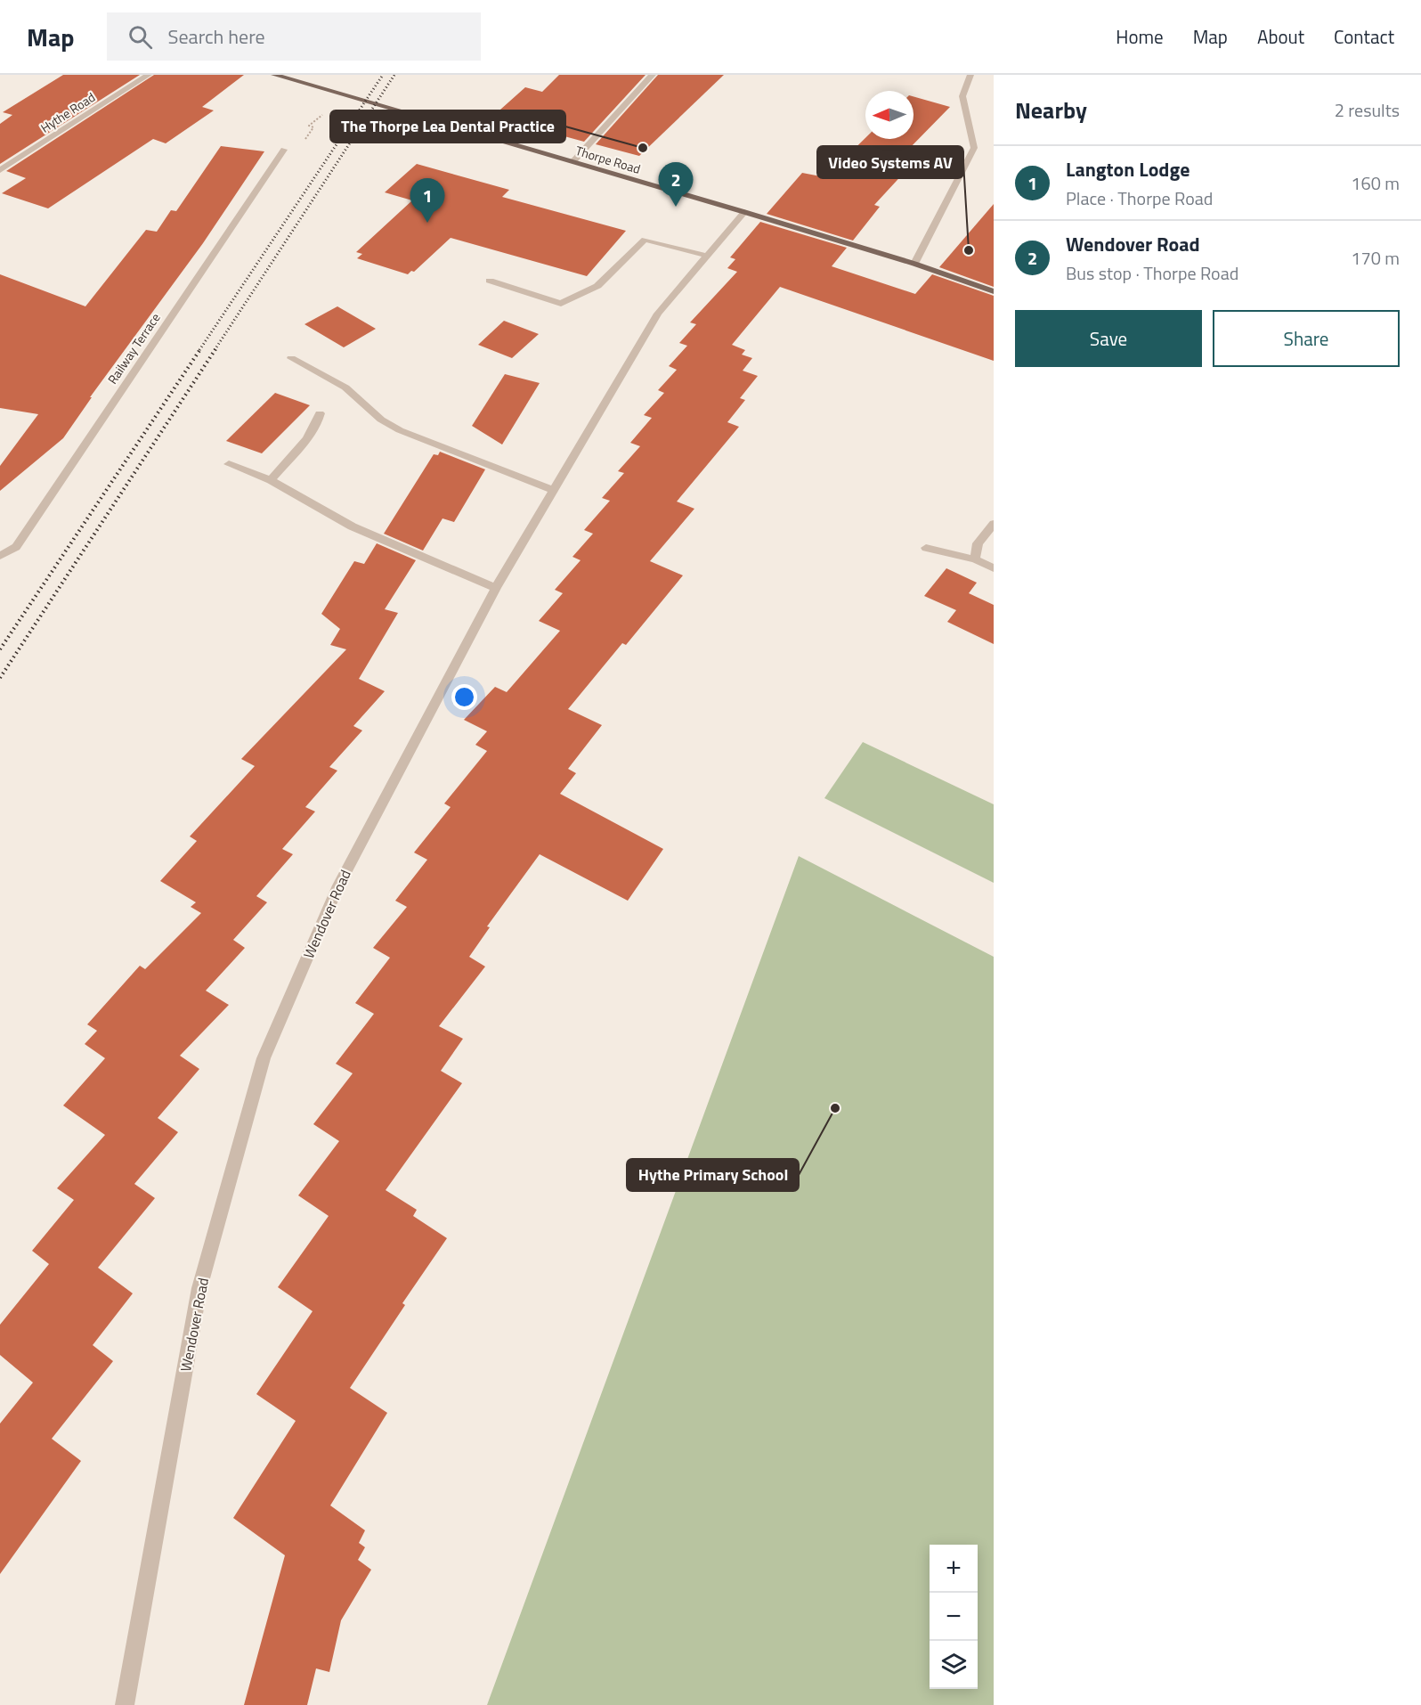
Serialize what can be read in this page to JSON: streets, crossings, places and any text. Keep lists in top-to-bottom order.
{
  "streets": {
    "main road": ["Thorpe Road"],
    "street": ["Hythe Road", "Railway Terrace", "Wendover Road"]
  },
  "crossings": [
    ["Thorpe Road", "Wendover Road"]
  ],
  "places": ["The Thorpe Lea Dental Practice", "Video Systems AV", "Hythe Primary School"],
  "north": "left",
  "page": {
    "header": "Map",
    "search": "Search here",
    "nav": [
      "Home",
      "Map",
      "About",
      "Contact"
    ],
    "heading": ["Nearby", "2 results"],
    "list": [
      {
        "mark": "1",
        "name": "Langton Lodge",
        "note": "Place · Thorpe Road",
        "value": "160 m"
      },
      {
        "mark": "2",
        "name": "Wendover Road",
        "note": "Bus stop · Thorpe Road",
        "value": "170 m"
      }
    ],
    "pins": ["2", "1"],
    "buttons": ["Save", "Share"],
    "map_buttons": ["+", "−"]
  }
}
